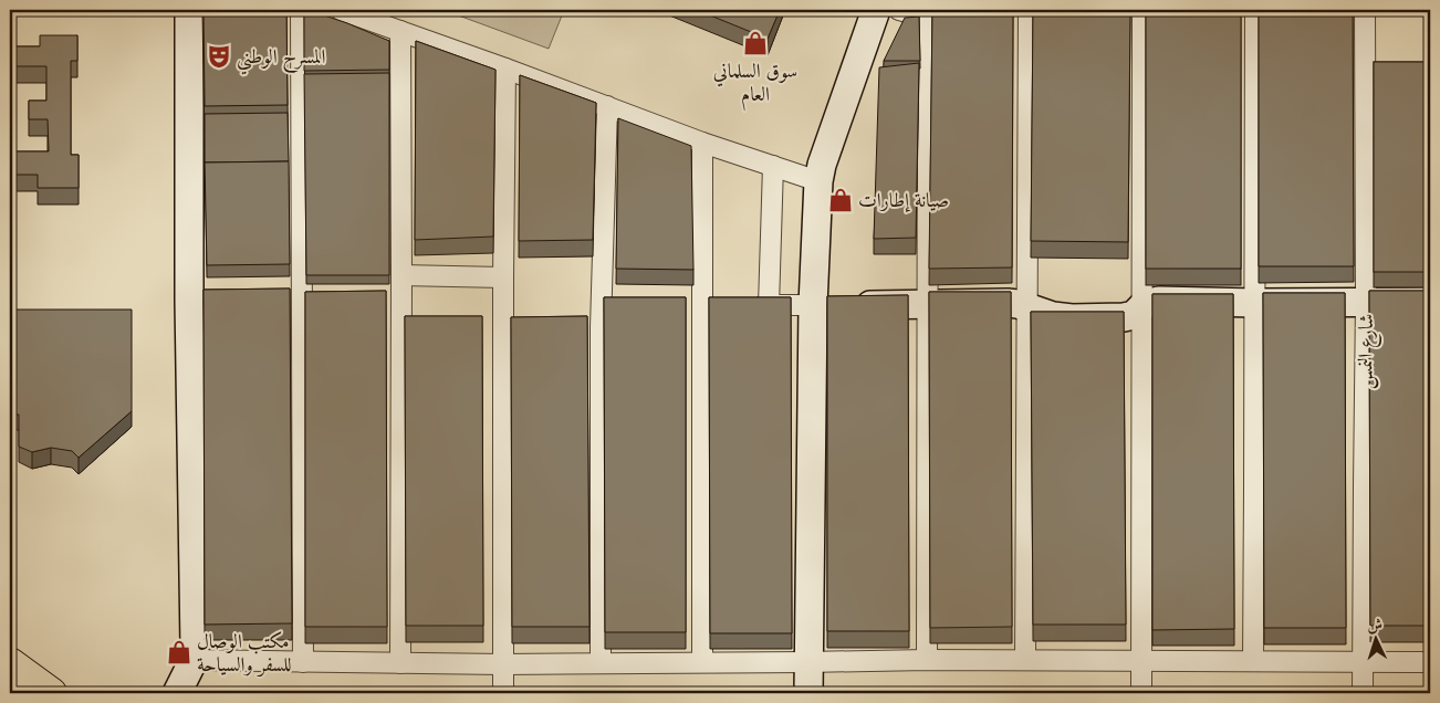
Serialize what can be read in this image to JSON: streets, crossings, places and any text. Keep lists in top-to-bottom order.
{
  "streets": {
    "street": ["شارع النمس"]
  },
  "places": {
    "shop": ["سوق السلماني العام", "صيانة إطارات", "مكتب الوصال للسفر والسياحة"],
    "theatre": ["المسرح الوطني"]
  },
  "north": "top"
}
